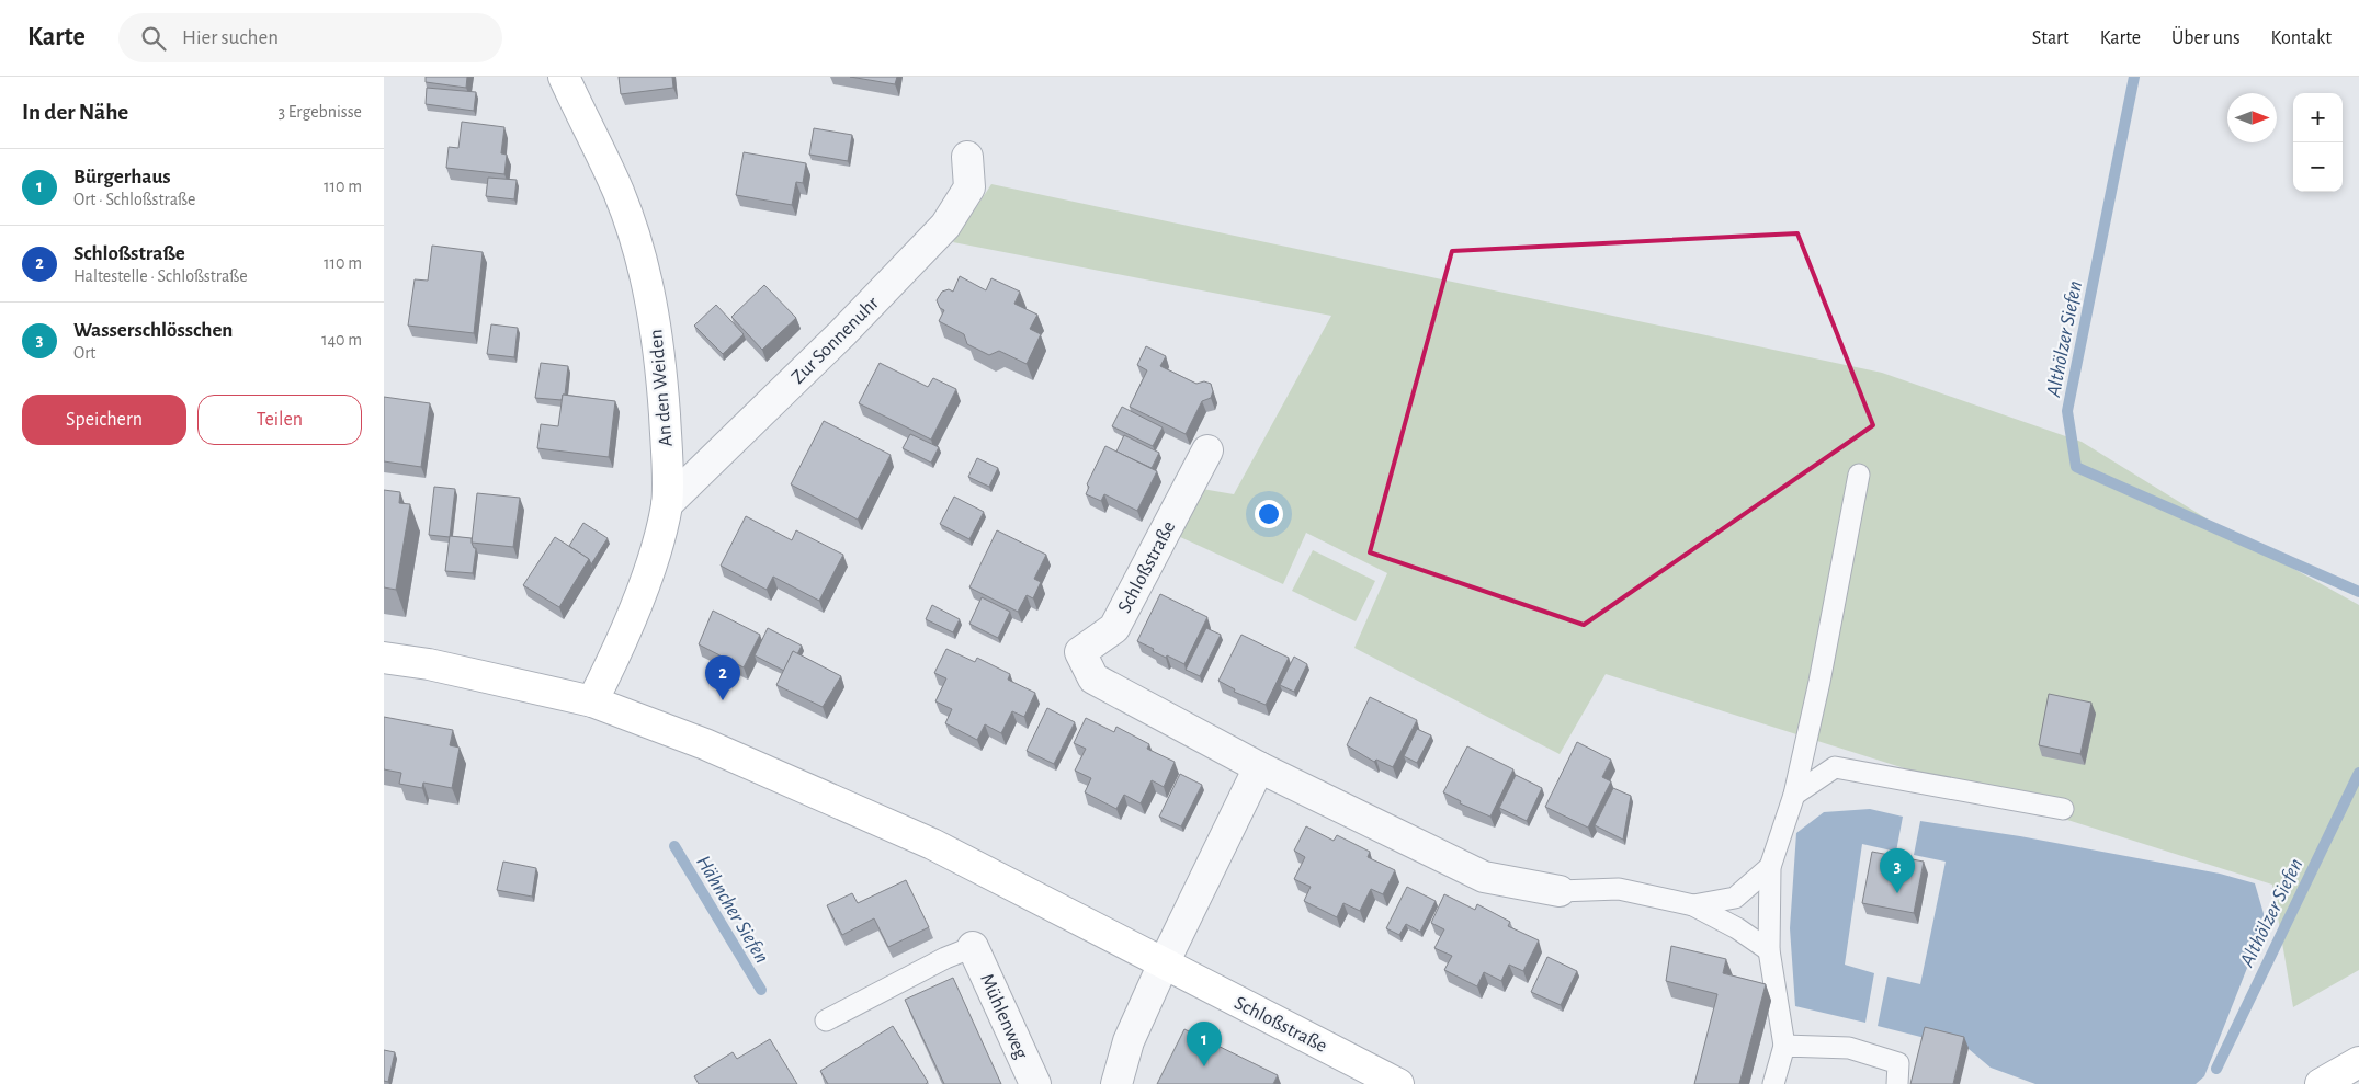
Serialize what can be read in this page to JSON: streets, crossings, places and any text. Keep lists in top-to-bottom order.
{
  "streets": {
    "main road": ["An den Weiden", "Schloßstraße"],
    "street": ["Zur Sonnenuhr", "Mühlenweg"]
  },
  "crossings": [
    ["Zur Sonnenuhr", "An den Weiden"],
    ["An den Weiden", "Schloßstraße"]
  ],
  "water": ["Althölzer Siefen", "Hähncher Siefen"],
  "north": "right",
  "page": {
    "header": "Karte",
    "search": "Hier suchen",
    "nav": [
      "Start",
      "Karte",
      "Über uns",
      "Kontakt"
    ],
    "heading": ["In der Nähe", "3 Ergebnisse"],
    "map_buttons": ["+", "−"],
    "list": [
      {
        "mark": "1",
        "name": "Bürgerhaus",
        "note": "Ort · Schloßstraße",
        "value": "110 m"
      },
      {
        "mark": "2",
        "name": "Schloßstraße",
        "note": "Haltestelle · Schloßstraße",
        "value": "110 m"
      },
      {
        "mark": "3",
        "name": "Wasserschlösschen",
        "note": "Ort",
        "value": "140 m"
      }
    ],
    "buttons": ["Speichern", "Teilen"],
    "pins": ["2", "3", "1"]
  }
}
